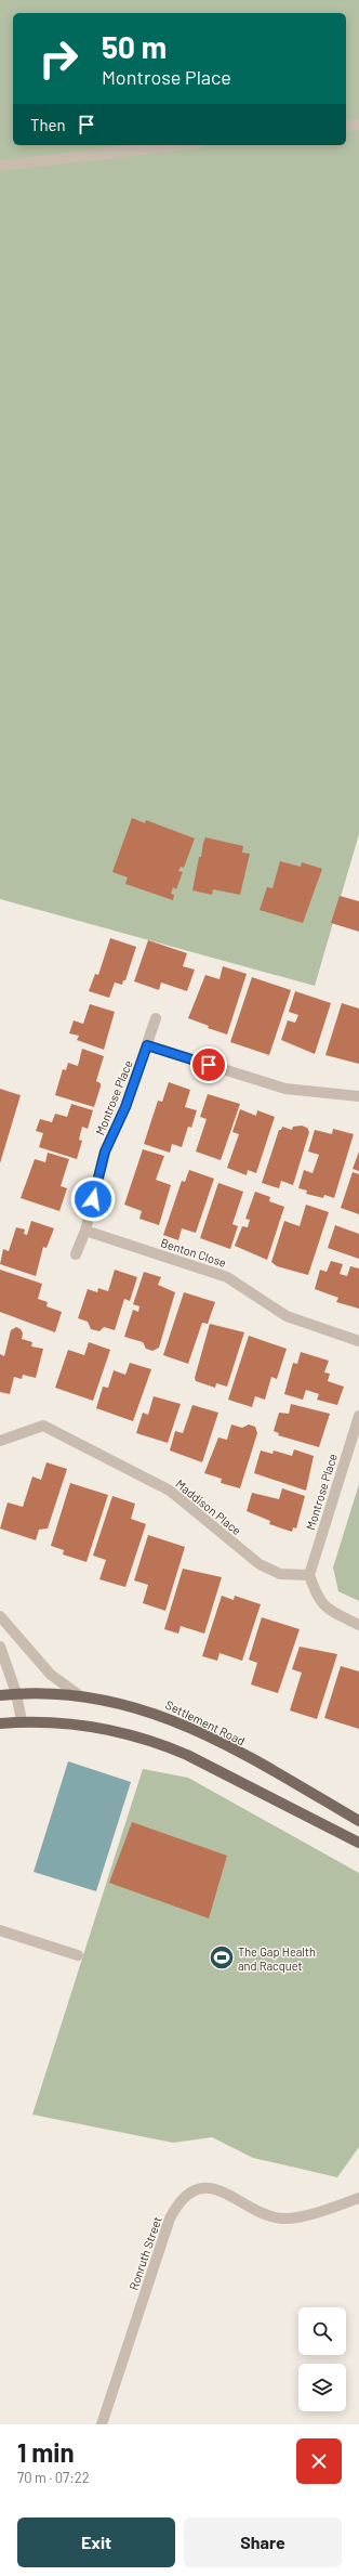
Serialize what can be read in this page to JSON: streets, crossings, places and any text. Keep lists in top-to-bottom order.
{
  "streets": {
    "main road": ["Settlement Road"],
    "street": [
      "Montrose Place",
      "Benton Close",
      "Maddison Place",
      "Ronruth Street"
    ]
  },
  "crossings": [
    ["Montrose Place", "Benton Close"],
    ["Montrose Place", "Maddison Place"]
  ],
  "places": {
    "sports": ["The Gap Health and Racquet"]
  },
  "page": {
    "turn": ["50 m", "Montrose Place"],
    "then": "Then",
    "heading": ["1 min", "70 m · 07:22"],
    "buttons": ["Exit", "Share"]
  }
}
